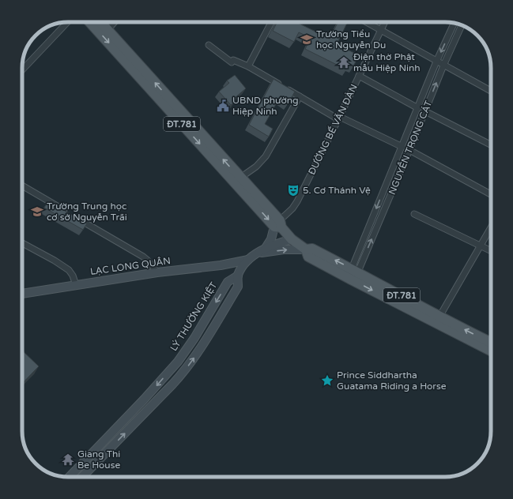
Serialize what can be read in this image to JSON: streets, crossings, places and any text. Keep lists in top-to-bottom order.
{
  "streets": {
    "main road": ["ĐT.781", "LẠC LONG QUÂN", "LÝ THƯỜNG KIỆT"],
    "street": ["ĐƯỜNG BẾ VĂN ĐÀN", "NGUYỄN TRỌNG CÁT"]
  },
  "crossings": [
    ["ĐT.781", "ĐƯỜNG BẾ VĂN ĐÀN"],
    ["ĐT.781", "NGUYỄN TRỌNG CÁT"],
    ["ĐT.781", "LẠC LONG QUÂN"],
    ["LẠC LONG QUÂN", "LÝ THƯỜNG KIỆT"]
  ],
  "places": {
    "school or university": ["Trường Tiểu học Nguyễn Du", "Trường Trung học cơ sở Nguyễn Trãi"],
    "temple": ["Điện thờ Phật mẫu Hiệp Ninh", "Giang Thi Be House"],
    "public building": ["UBND phường Hiệp Ninh"],
    "theatre": ["5. Cơ Thánh Vệ"],
    "place": ["Prince Siddhartha Guatama Riding a Horse"]
  }
}
